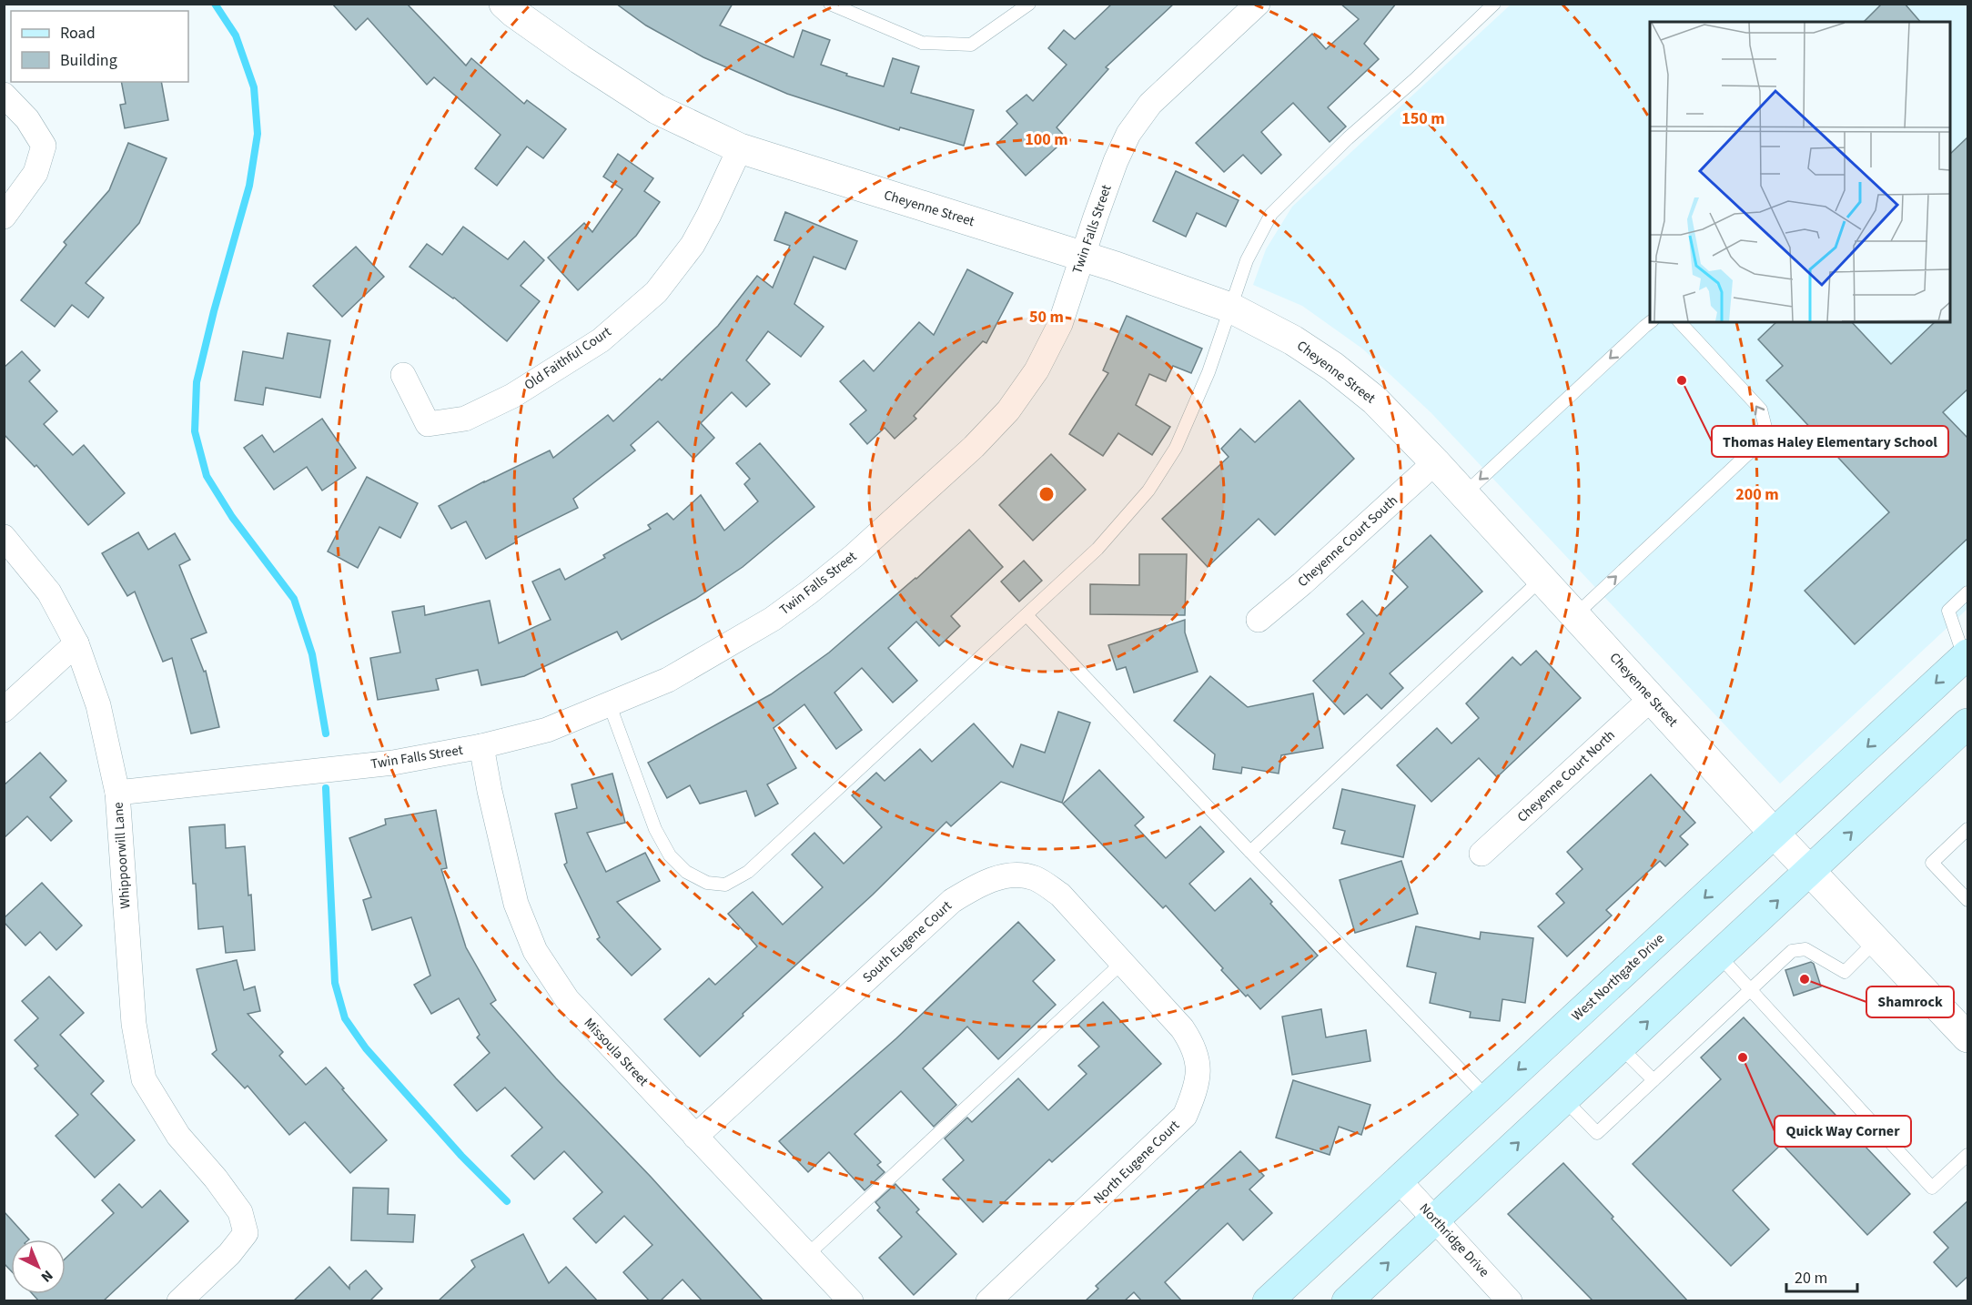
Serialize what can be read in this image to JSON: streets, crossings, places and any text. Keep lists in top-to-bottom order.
{
  "streets": {
    "main road": ["West Northgate Drive"],
    "street": [
      "Cheyenne Street",
      "Twin Falls Street",
      "Old Faithful Court",
      "Cheyenne Court South",
      "Cheyenne Court North",
      "Whippoorwill Lane",
      "South Eugene Court",
      "Missoula Street",
      "North Eugene Court",
      "Northridge Drive"
    ]
  },
  "crossings": [
    ["Cheyenne Street", "Twin Falls Street"],
    ["Cheyenne Street", "Old Faithful Court"],
    ["Cheyenne Street", "Cheyenne Court South"],
    ["Cheyenne Street", "Cheyenne Court North"],
    ["Cheyenne Street", "West Northgate Drive"],
    ["Twin Falls Street", "Whippoorwill Lane"],
    ["Twin Falls Street", "Missoula Street"],
    ["South Eugene Court", "Missoula Street"],
    ["South Eugene Court", "North Eugene Court"],
    ["West Northgate Drive", "Northridge Drive"]
  ],
  "places": ["Thomas Haley Elementary School", "Shamrock", "Quick Way Corner"],
  "legend": ["Road", "Building"],
  "scale_bar": "20 m",
  "north": "bottom right",
  "rings": [
    "150 m",
    "100 m",
    "50 m",
    "200 m"
  ]
}
